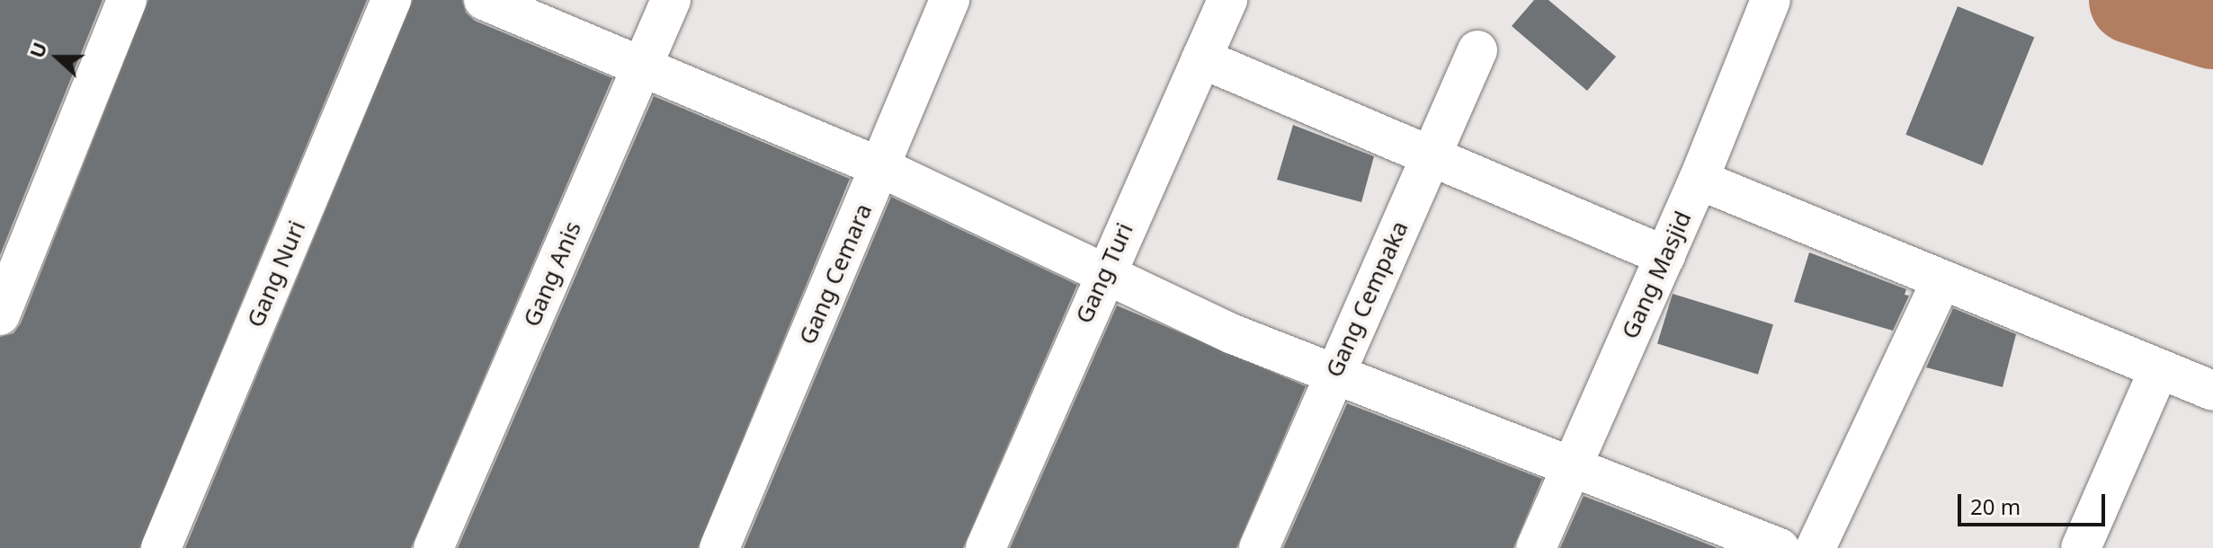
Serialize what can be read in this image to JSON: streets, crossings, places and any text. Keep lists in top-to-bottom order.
{
  "streets": {
    "street": [
      "Gang Turi",
      "Gang Nuri",
      "Gang Anis",
      "Gang Cemara",
      "Gang Masjid",
      "Gang Cempaka"
    ]
  },
  "scale_bar": "20 m",
  "north": "left"
}
